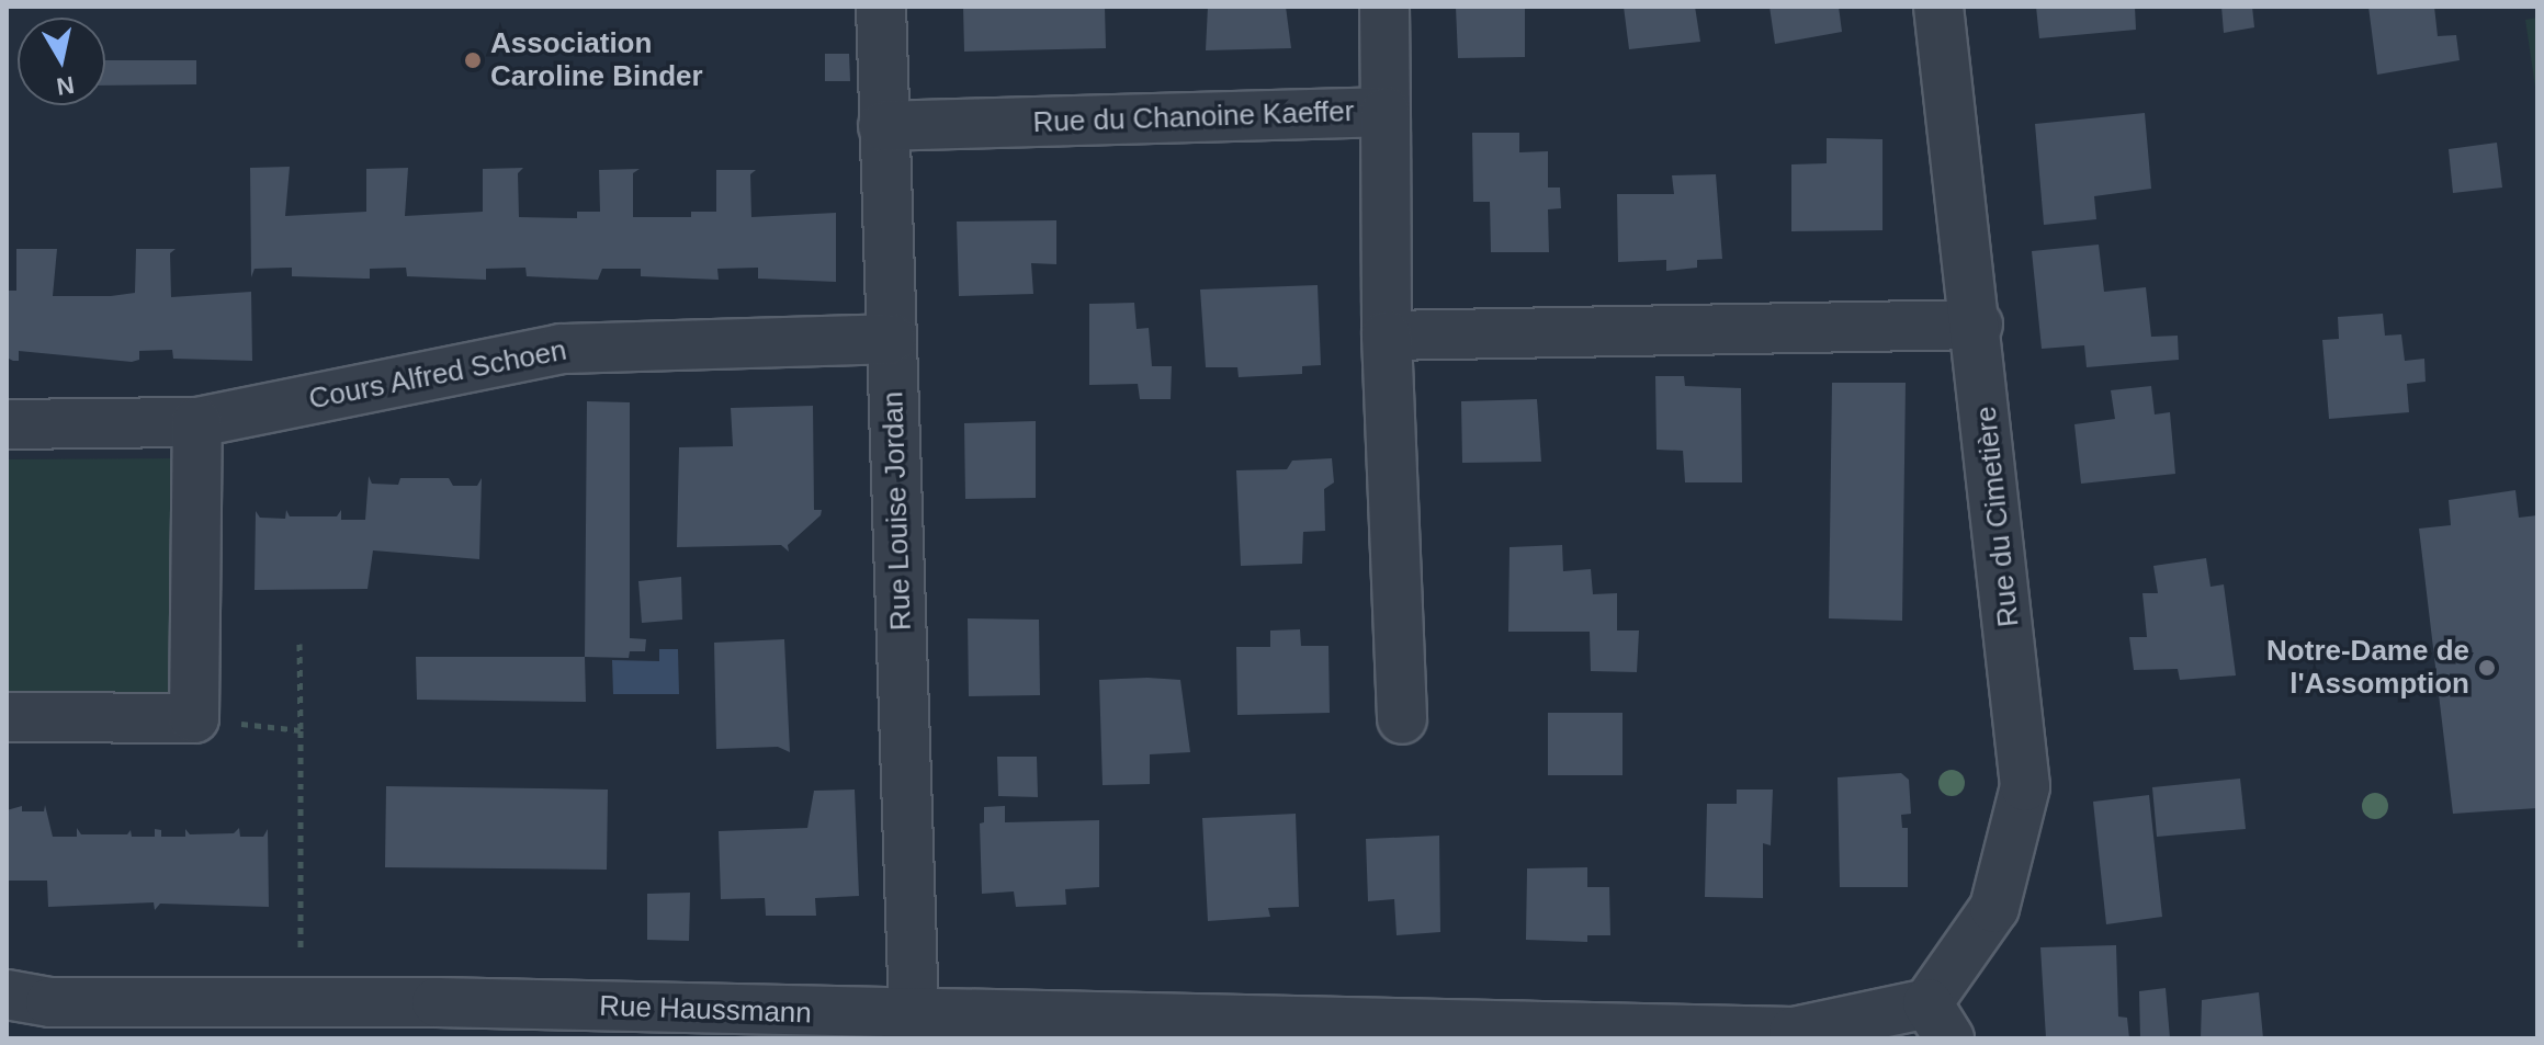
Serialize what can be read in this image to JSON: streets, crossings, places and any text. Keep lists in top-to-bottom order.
{
  "streets": {
    "street": [
      "Rue du Chanoine Kaeffer",
      "Cours Alfred Schoen",
      "Rue Louise Jordan",
      "Rue du Cimetière",
      "Rue Haussmann"
    ]
  },
  "crossings": [
    ["Rue du Chanoine Kaeffer", "Rue Louise Jordan"],
    ["Cours Alfred Schoen", "Rue Louise Jordan"],
    ["Rue Louise Jordan", "Rue Haussmann"],
    ["Rue du Cimetière", "Rue Haussmann"]
  ],
  "places": ["Association Caroline Binder", "Notre-Dame de l'Assomption"],
  "north": "bottom"
}
